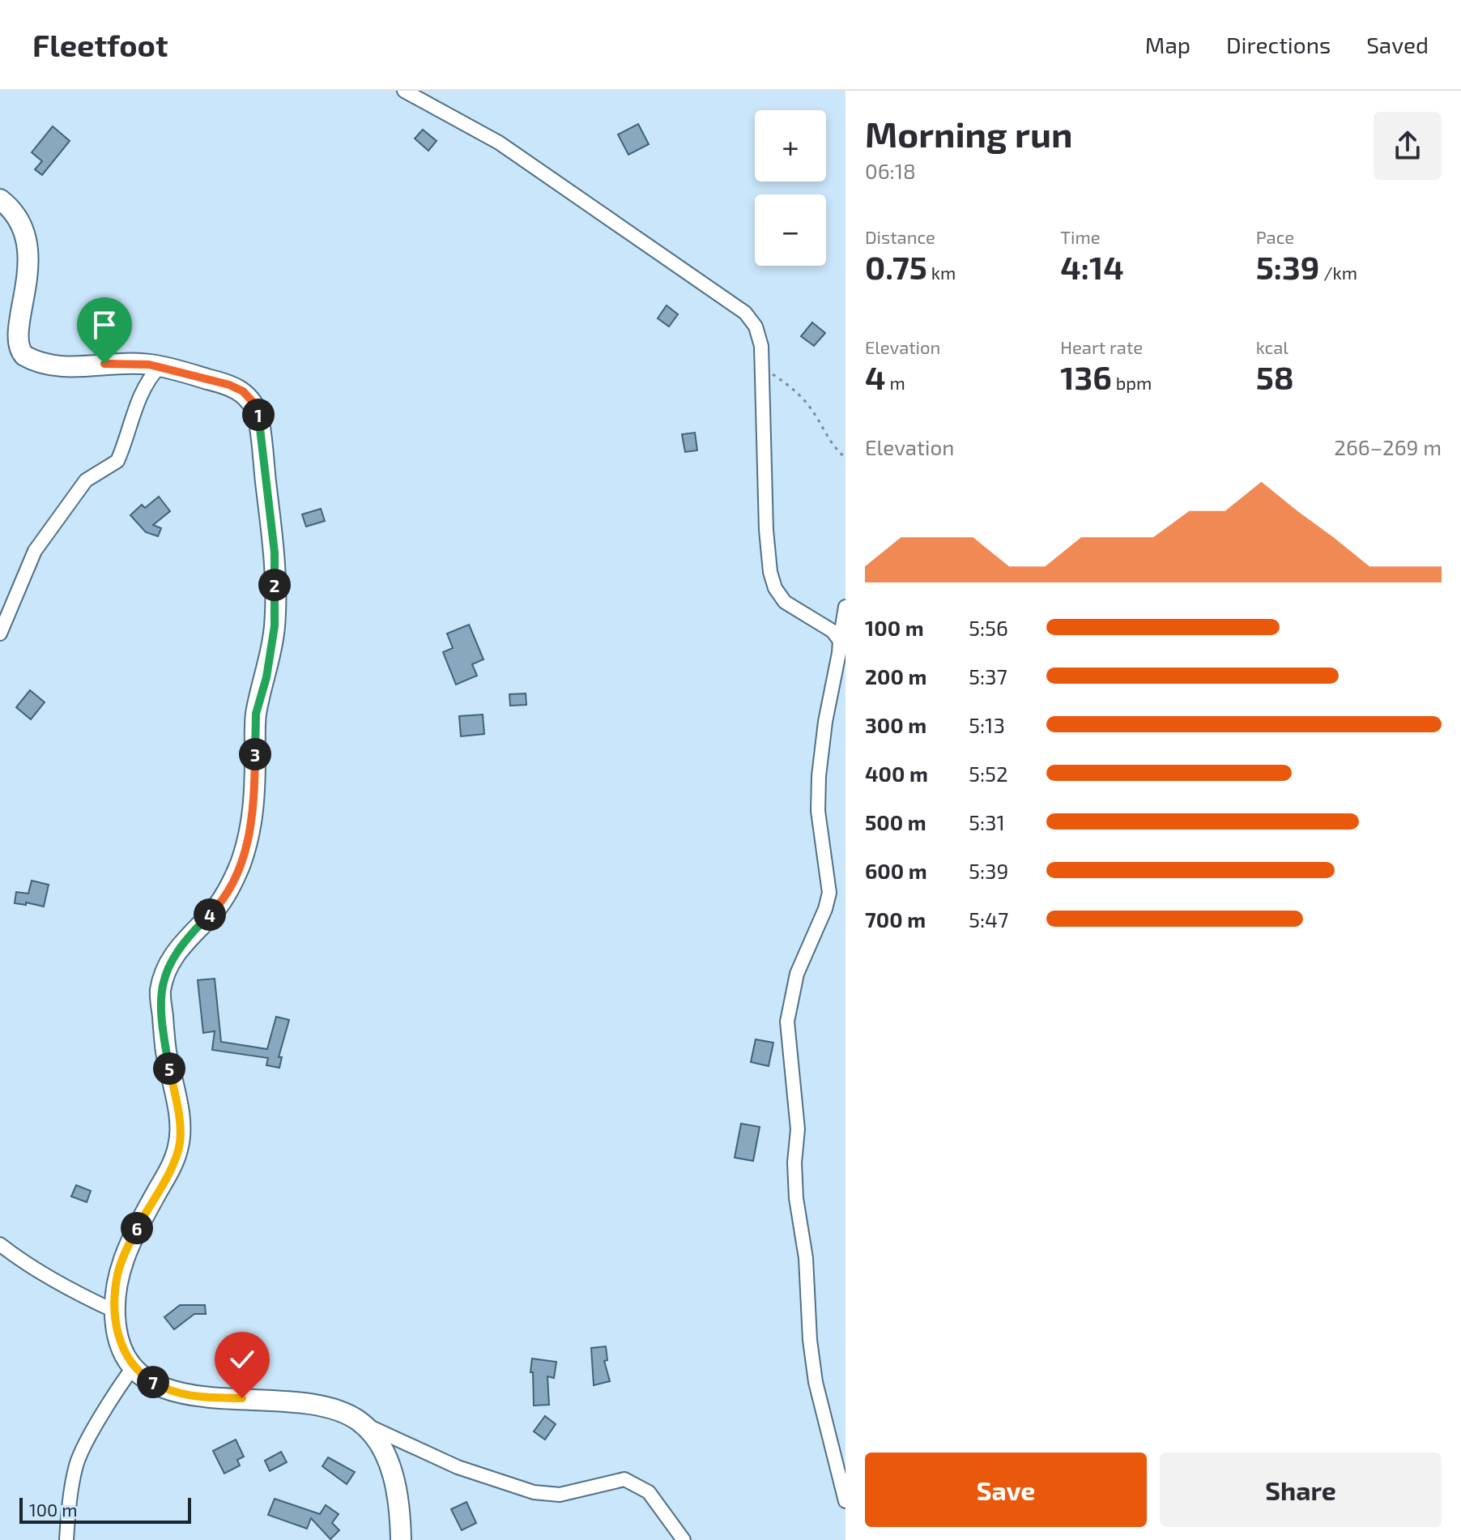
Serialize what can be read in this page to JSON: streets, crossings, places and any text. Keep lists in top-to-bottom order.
{
  "scale_bar": "100 m",
  "page": {
    "header": "Fleetfoot",
    "nav": ["Map", "Directions", "Saved"],
    "heading": ["Morning run", "06:18"],
    "map_buttons": ["+", "−"],
    "stats": [
      ["Distance", "0.75 km"],
      ["Time", "4:14"],
      ["Pace", "5:39 /km"],
      ["Elevation", "4 m"],
      ["Heart rate", "136 bpm"],
      ["kcal", "58"]
    ],
    "pins": [
      "1",
      "2",
      "3",
      "4",
      "5",
      "6",
      "7"
    ],
    "chart": ["Elevation", "266–269 m"],
    "list": [
      {
        "name": "100 m",
        "note": "5:56"
      },
      {
        "name": "200 m",
        "note": "5:37"
      },
      {
        "name": "300 m",
        "note": "5:13"
      },
      {
        "name": "400 m",
        "note": "5:52"
      },
      {
        "name": "500 m",
        "note": "5:31"
      },
      {
        "name": "600 m",
        "note": "5:39"
      },
      {
        "name": "700 m",
        "note": "5:47"
      }
    ],
    "buttons": ["Save", "Share"],
    "scale": "100 m"
  }
}
